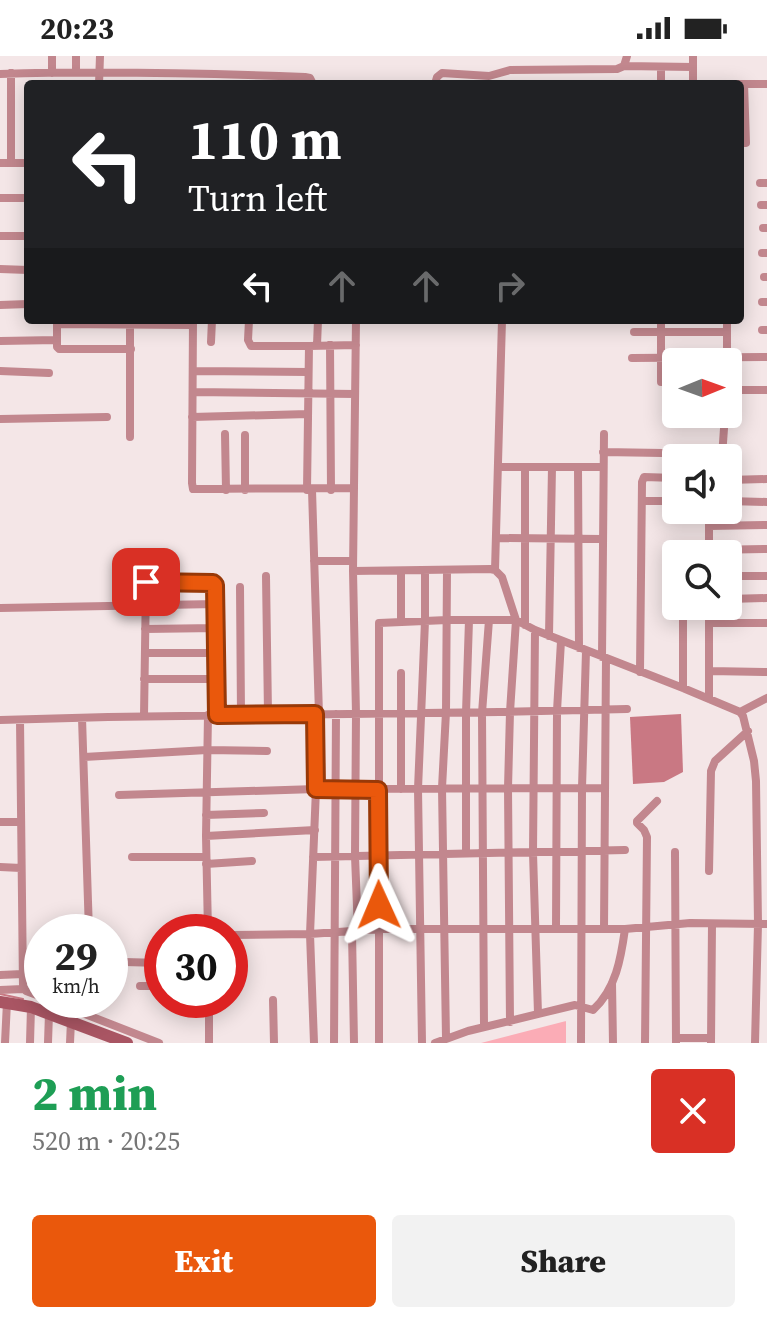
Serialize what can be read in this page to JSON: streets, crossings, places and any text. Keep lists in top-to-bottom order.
{
  "north": "right",
  "page": {
    "status": "20:23",
    "turn": ["110 m", "Turn left"],
    "speed": "29 km/h",
    "limit": "30",
    "heading": ["2 min", "520 m · 20:25"],
    "buttons": ["Exit", "Share"]
  }
}
